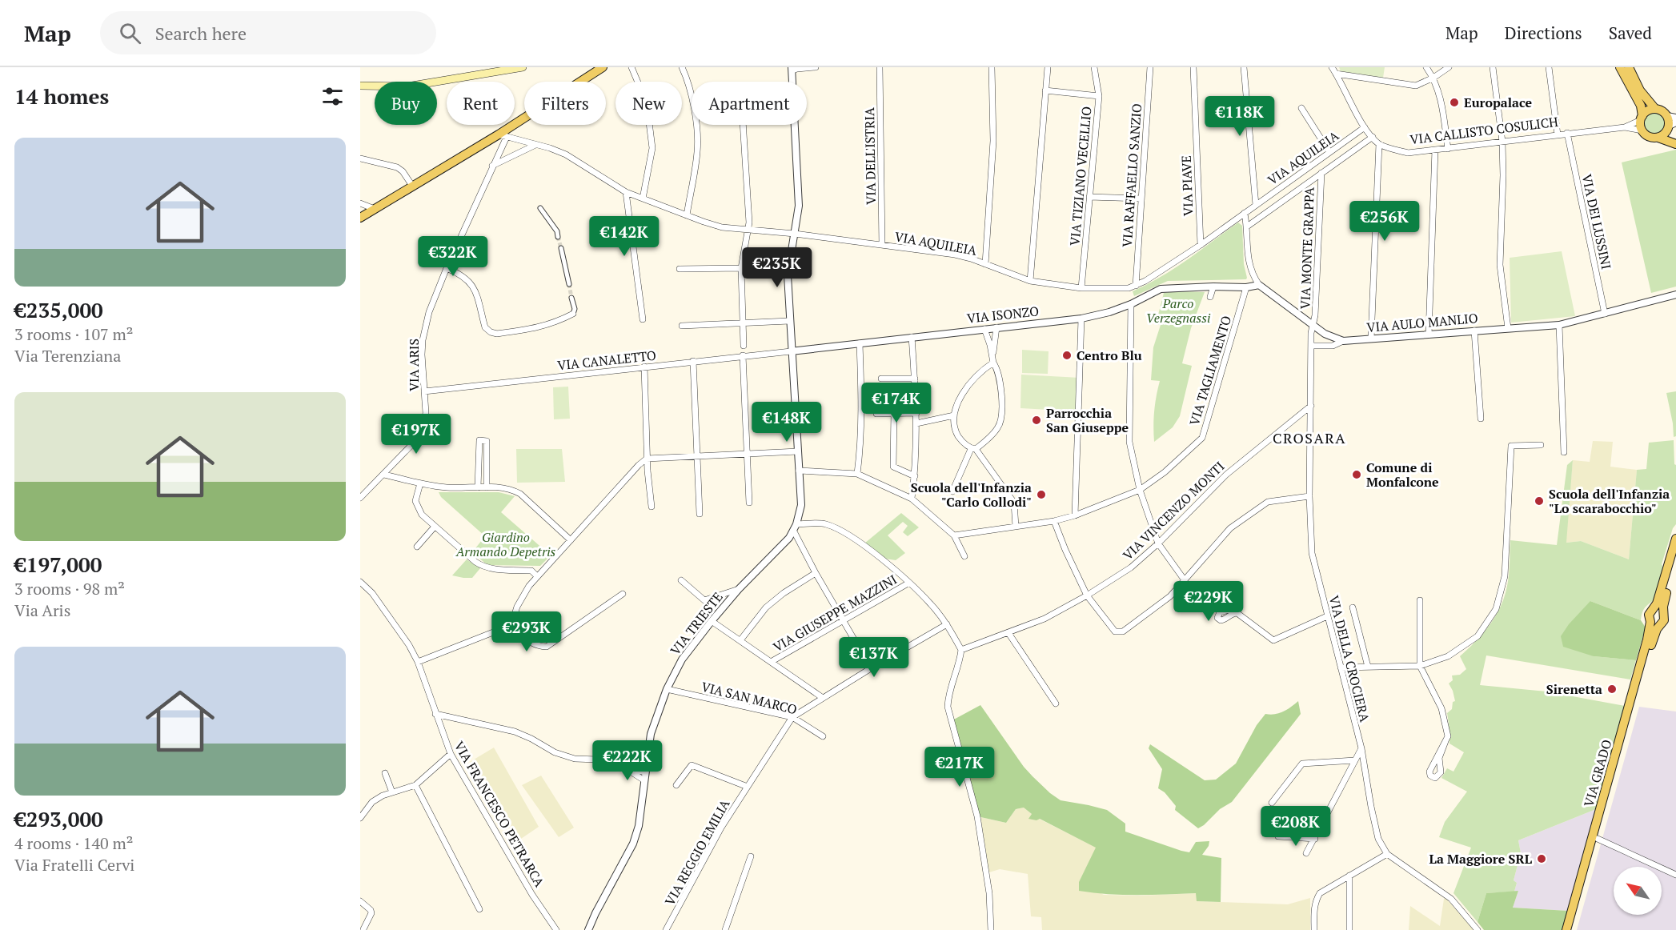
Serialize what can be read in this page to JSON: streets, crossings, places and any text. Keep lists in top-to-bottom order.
{
  "streets": {
    "main road": ["VIA CALLISTO COSULICH", "VIA GRADO"],
    "street": [
      "VIA DELL'ISTRIA",
      "VIA AQUILEIA",
      "VIA RAFFAELLO SANZIO",
      "VIA TIZIANO VECELLIO",
      "VIA PIAVE",
      "VIA DEI LUSSINI",
      "VIA MONTE GRAPPA",
      "VIA ISONZO",
      "VIA AULO MANLIO",
      "VIA CANALETTO",
      "VIA ARIS",
      "VIA TAGLIAMENTO",
      "VIA VINCENZO MONTI",
      "VIA GIUSEPPE MAZZINI",
      "VIA TRIESTE",
      "VIA DELLA CROCIERA",
      "VIA SAN MARCO",
      "VIA FRANCESCO PETRARCA",
      "VIA REGGIO EMILIA"
    ]
  },
  "crossings": [
    ["VIA CALLISTO COSULICH", "VIA DEI LUSSINI"],
    ["VIA DELL'ISTRIA", "VIA AQUILEIA"],
    ["VIA AQUILEIA", "VIA RAFFAELLO SANZIO"],
    ["VIA AQUILEIA", "VIA TIZIANO VECELLIO"],
    ["VIA AQUILEIA", "VIA PIAVE"],
    ["VIA AQUILEIA", "VIA MONTE GRAPPA"],
    ["VIA AQUILEIA", "VIA AULO MANLIO"],
    ["VIA AQUILEIA", "VIA ARIS"],
    ["VIA DEI LUSSINI", "VIA AULO MANLIO"],
    ["VIA MONTE GRAPPA", "VIA AULO MANLIO"],
    ["VIA MONTE GRAPPA", "VIA DELLA CROCIERA"],
    ["VIA ISONZO", "VIA AULO MANLIO"],
    ["VIA ISONZO", "VIA CANALETTO"],
    ["VIA ISONZO", "VIA TAGLIAMENTO"],
    ["VIA AULO MANLIO", "VIA DELLA CROCIERA"],
    ["VIA CANALETTO", "VIA ARIS"],
    ["VIA VINCENZO MONTI", "VIA DELLA CROCIERA"],
    ["VIA TRIESTE", "VIA SAN MARCO"],
    ["VIA SAN MARCO", "VIA REGGIO EMILIA"]
  ],
  "districts": ["CROSARA"],
  "parks": ["Parco Verzegnassi", "Giardino Armando Depetris"],
  "places": [
    "Europalace",
    "Centro Blu",
    "Parrocchia San Giuseppe",
    "Comune di Monfalcone",
    "Scuola dell'Infanzia \"Carlo Collodi\"",
    "Scuola dell'Infanzia \"Lo scarabocchio\"",
    "Sirenetta",
    "La Maggiore SRL"
  ],
  "north": "top left",
  "page": {
    "header": "Map",
    "search": "Search here",
    "nav": ["Map", "Directions", "Saved"],
    "heading": "14 homes",
    "chip": [
      "Buy",
      "Rent",
      "Filters",
      "New",
      "Apartment"
    ],
    "price": [
      "€118K",
      "€256K",
      "€142K",
      "€322K",
      "€235K",
      "€174K",
      "€148K",
      "€197K",
      "€229K",
      "€293K",
      "€137K",
      "€222K",
      "€217K",
      "€208K"
    ],
    "list": [
      {
        "name": "€235,000",
        "note": "3 rooms · 107 m² · Via Terenziana"
      },
      {
        "name": "€197,000",
        "note": "3 rooms · 98 m² · Via Aris"
      },
      {
        "name": "€293,000",
        "note": "4 rooms · 140 m² · Via Fratelli Cervi"
      }
    ]
  }
}
